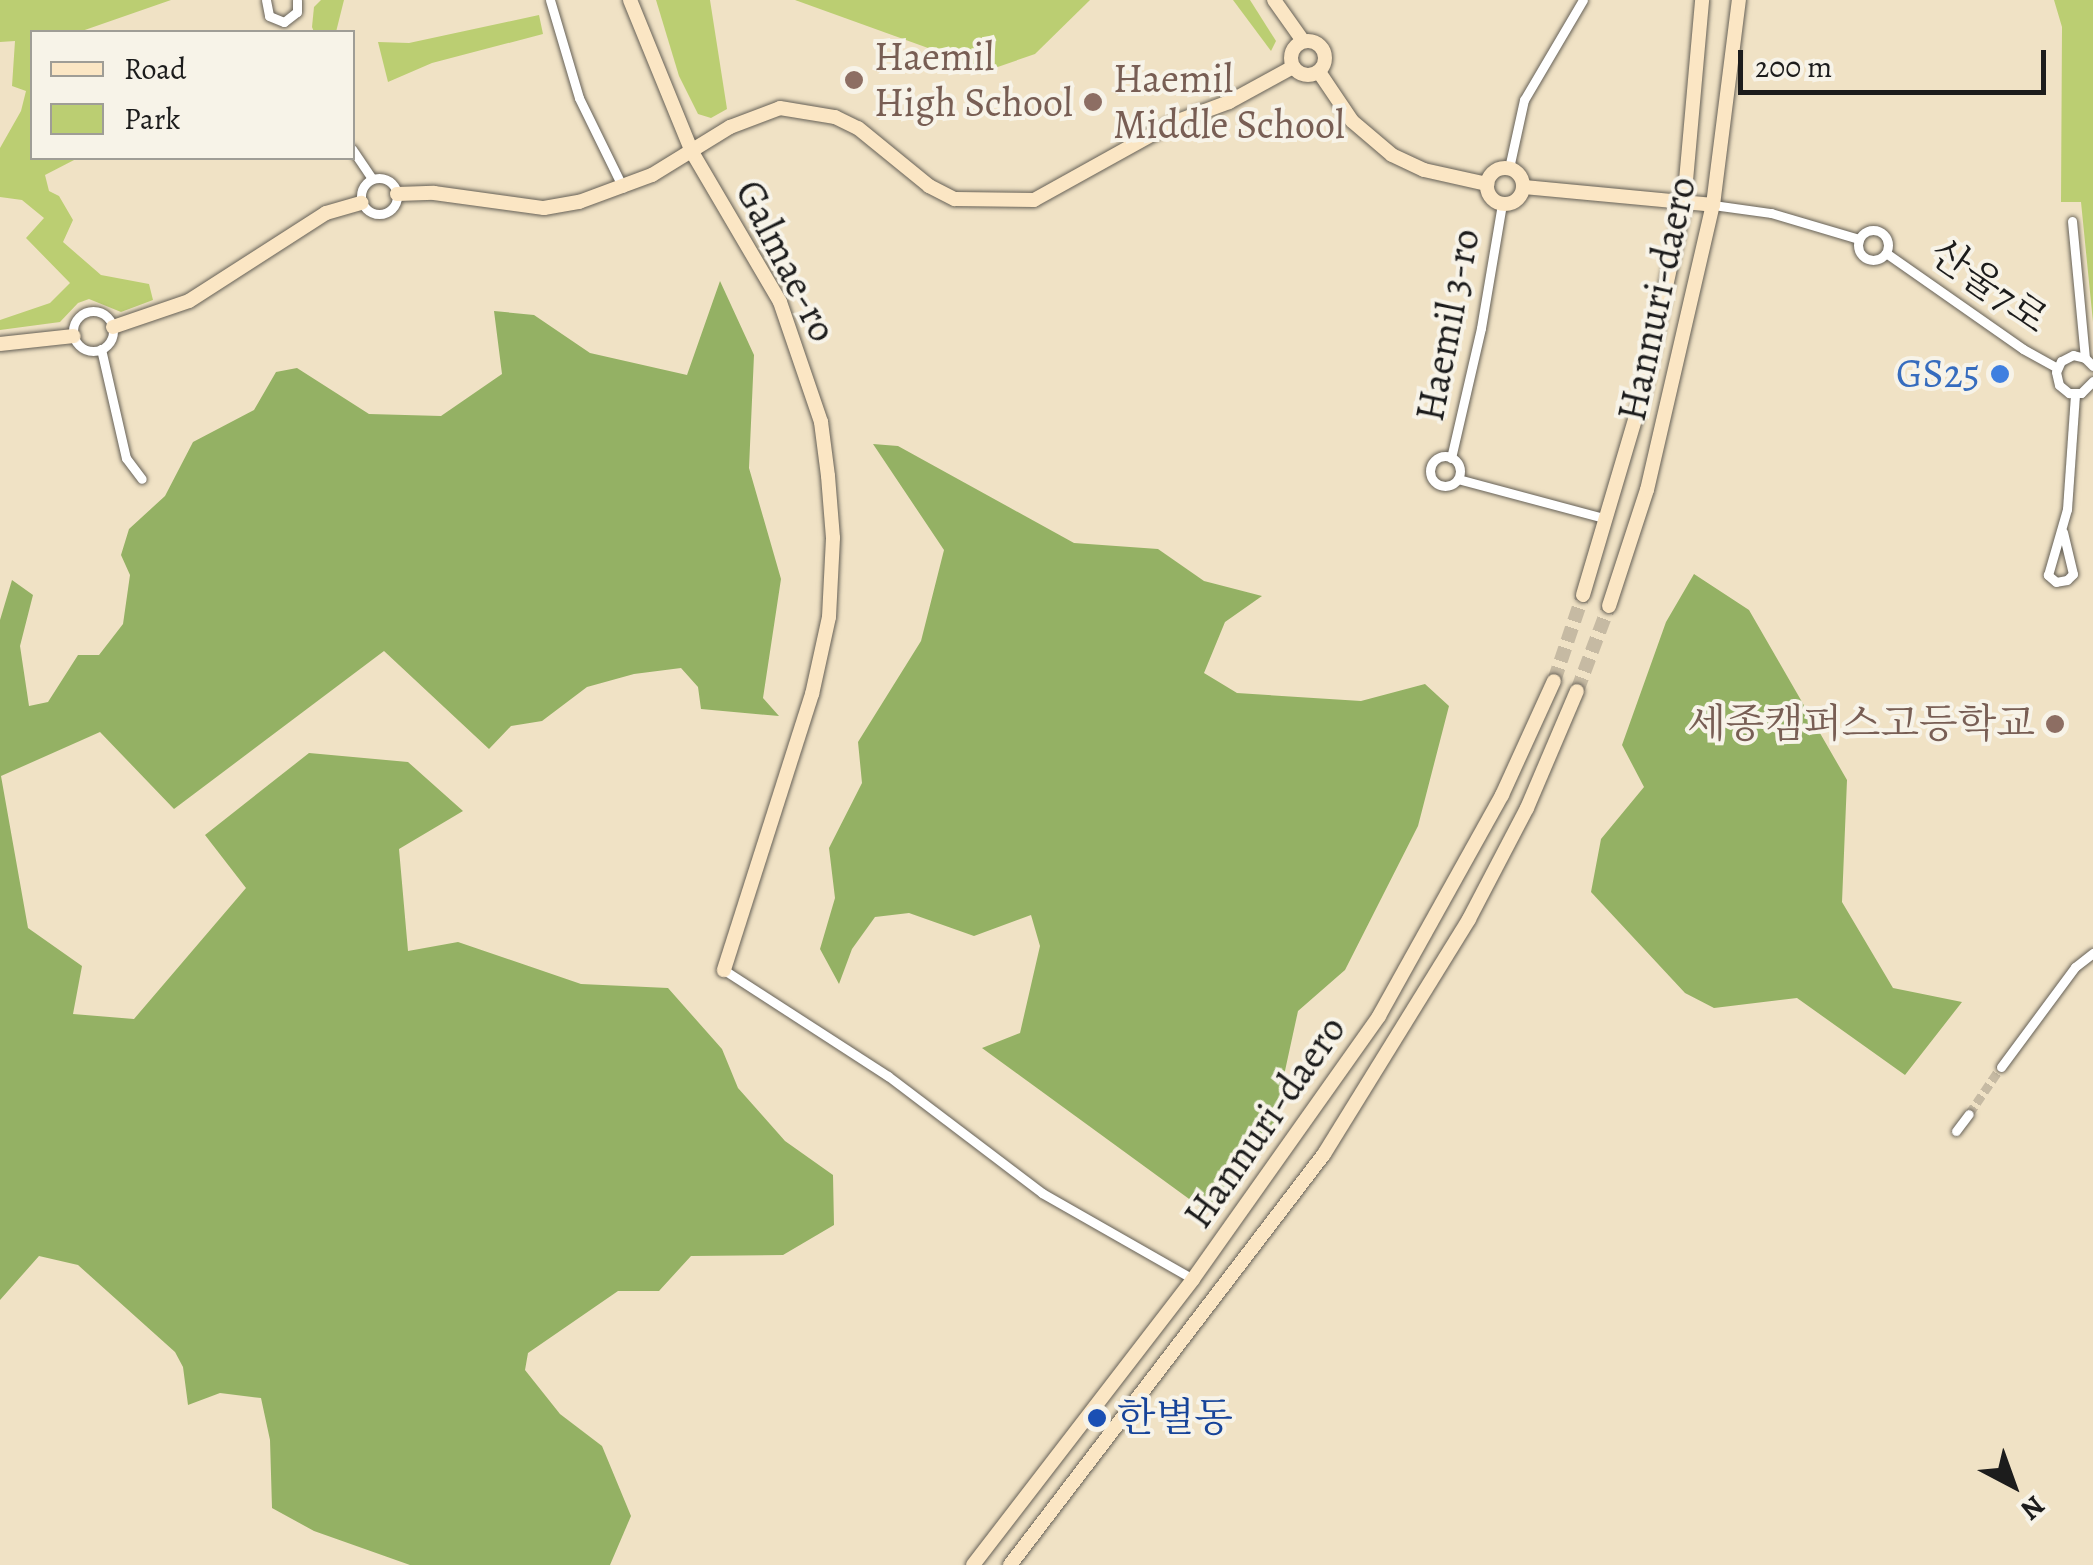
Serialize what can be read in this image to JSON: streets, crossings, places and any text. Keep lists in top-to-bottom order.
{
  "streets": {
    "street": [
      "Galmae-ro",
      "산울7로",
      "Hannuri-daero",
      "Haemil 3-ro"
    ]
  },
  "crossings": [
    ["Hannuri-daero", "Haemil 3-ro"]
  ],
  "places": [
    "Haemil High School",
    "Haemil Middle School",
    "GS25",
    "세종캠퍼스고등학교",
    "한별동"
  ],
  "legend": ["Road", "Park"],
  "scale_bar": "200 m",
  "north": "bottom right"
}
